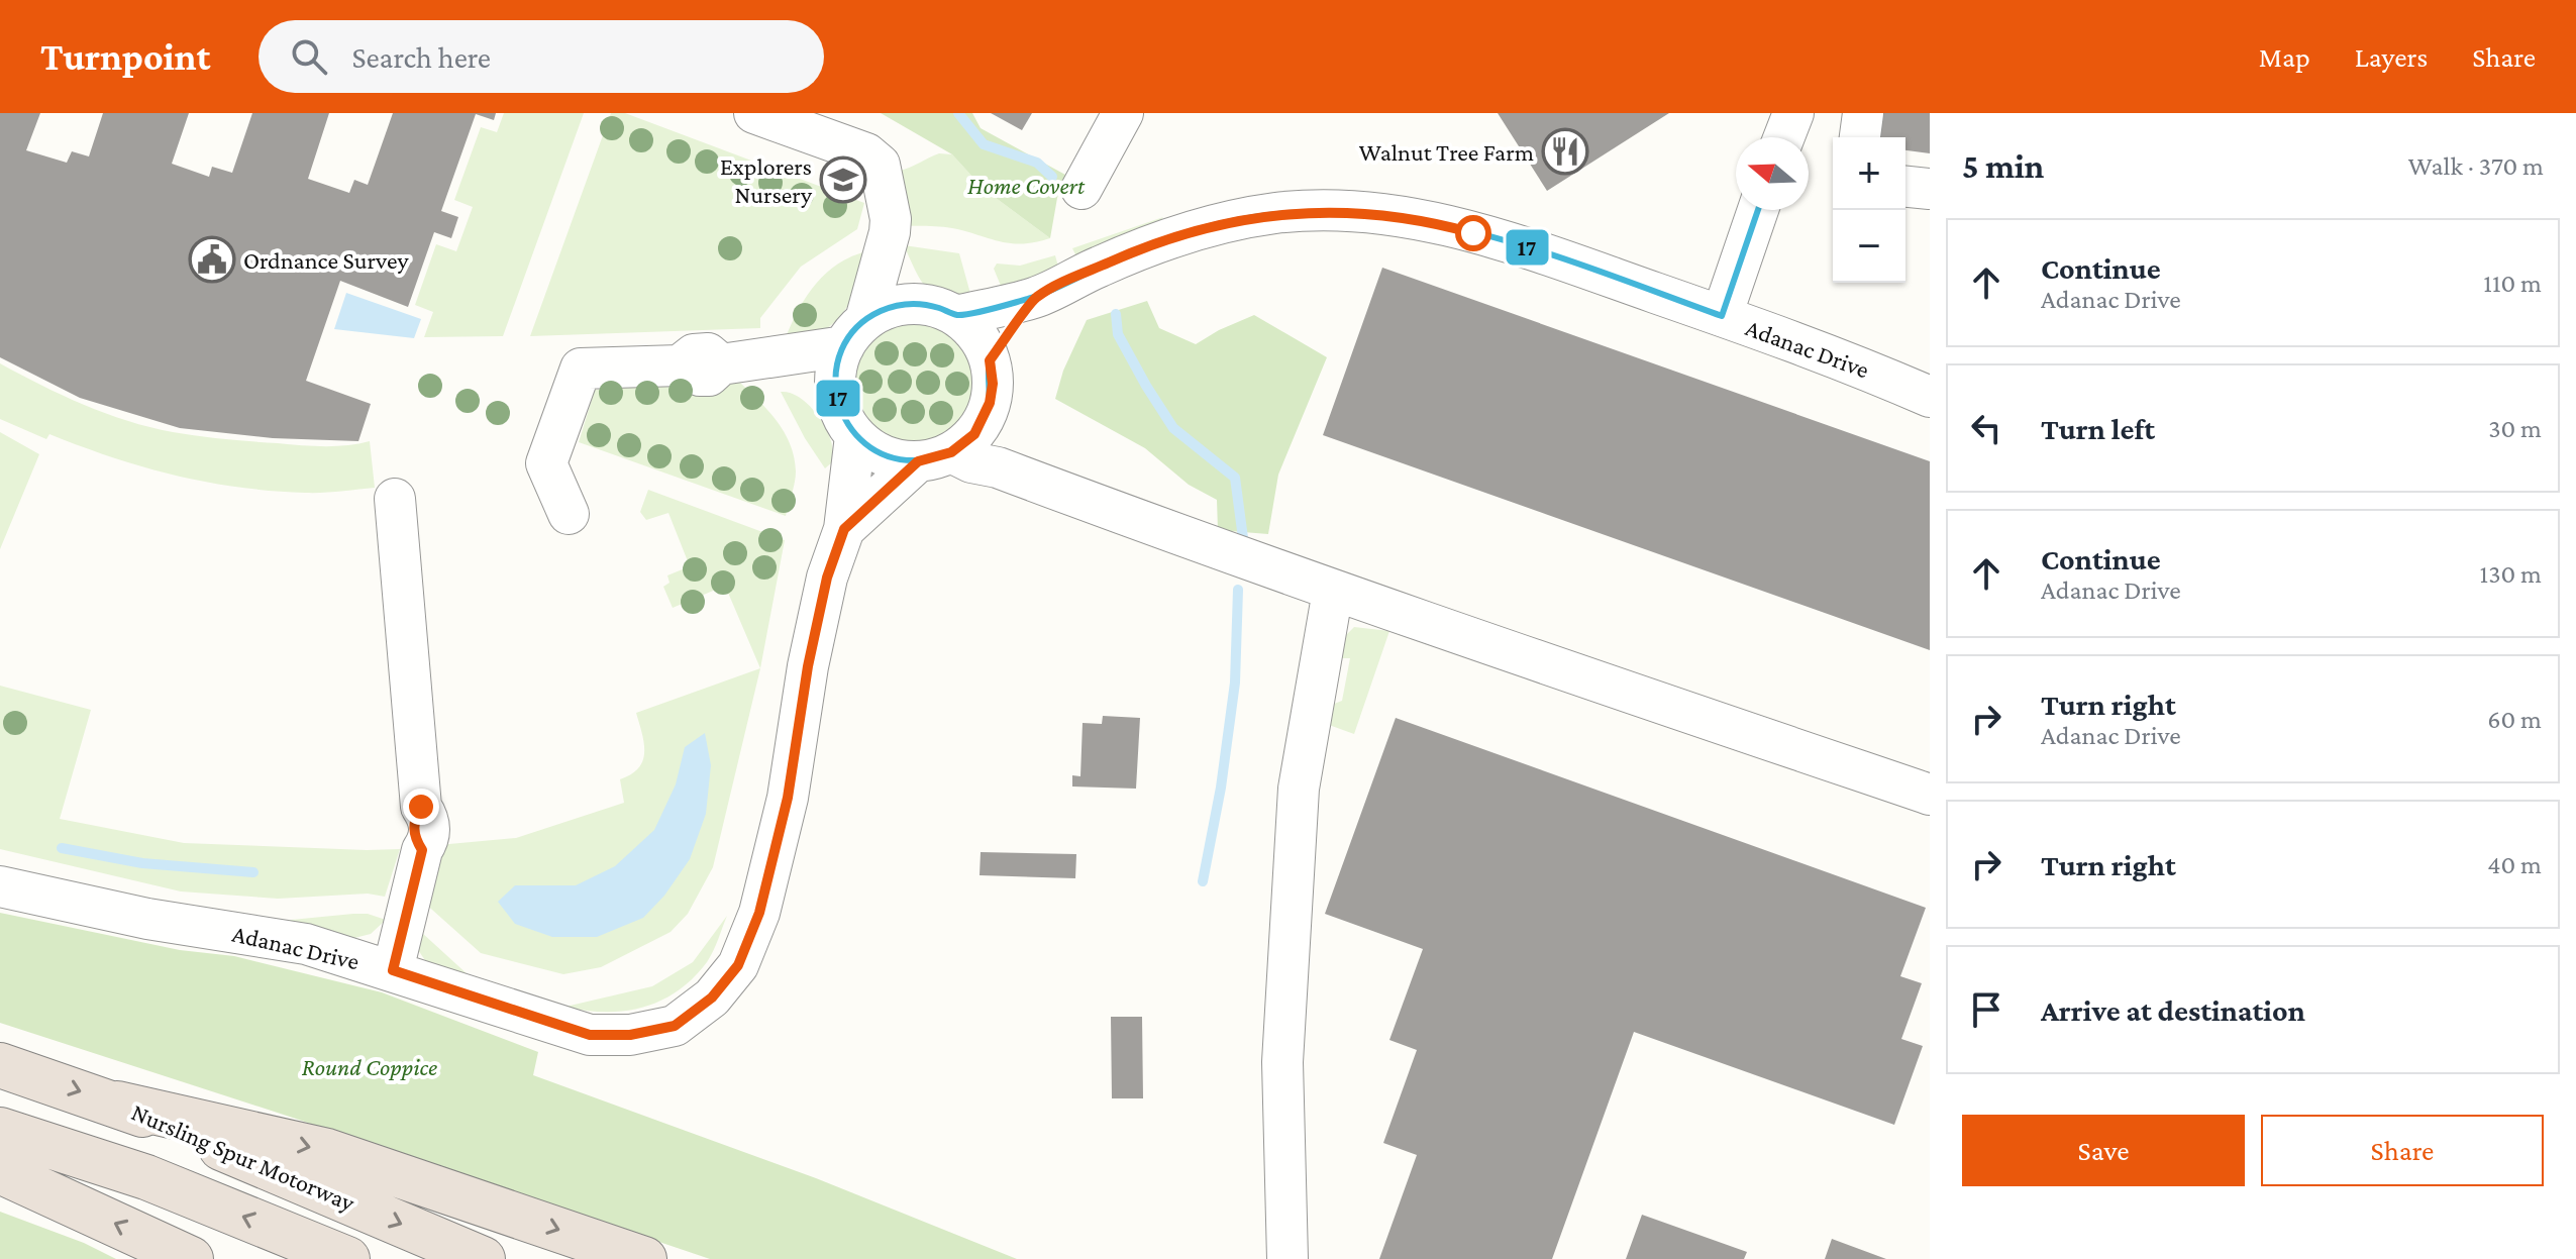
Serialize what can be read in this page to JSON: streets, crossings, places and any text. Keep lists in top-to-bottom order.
{
  "streets": {
    "highway": ["Nursling Spur Motorway"],
    "street": ["Adanac Drive"]
  },
  "parks": ["Home Covert", "Round Coppice"],
  "places": {
    "restaurant": ["Walnut Tree Farm"],
    "school or university": ["Explorers Nursery"],
    "public building": ["Ordnance Survey"]
  },
  "lines": ["transit line 17"],
  "north": "left",
  "page": {
    "header": "Turnpoint",
    "search": "Search here",
    "nav": ["Map", "Layers", "Share"],
    "heading": ["5 min", "Walk · 370 m"],
    "map_buttons": ["+", "−"],
    "list": [
      ["Continue", "Adanac Drive", "110 m"],
      ["Turn left", "30 m"],
      ["Continue", "Adanac Drive", "130 m"],
      ["Turn right", "Adanac Drive", "60 m"],
      ["Turn right", "40 m"],
      "Arrive at destination"
    ],
    "buttons": ["Save", "Share"]
  }
}
